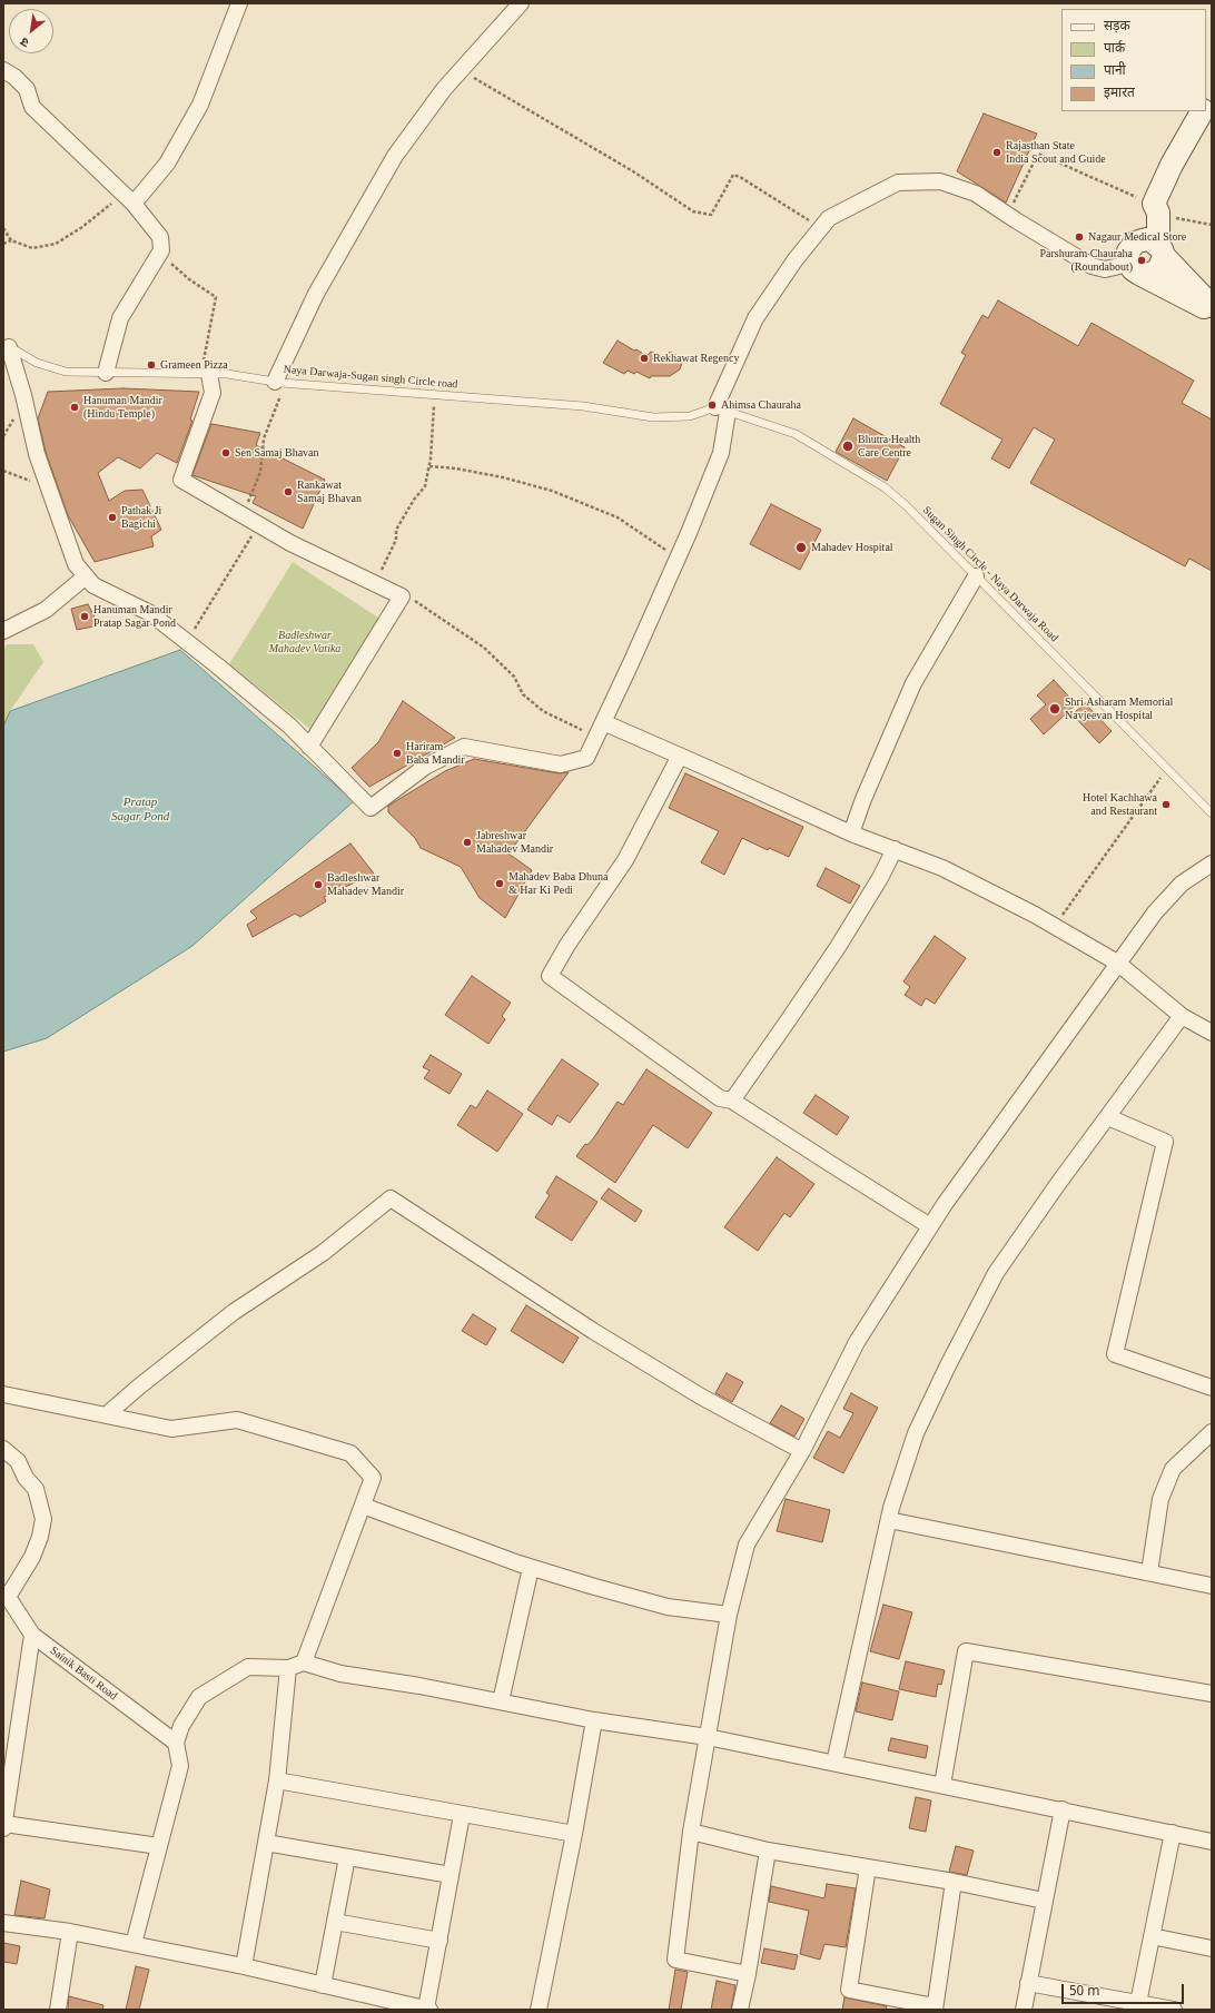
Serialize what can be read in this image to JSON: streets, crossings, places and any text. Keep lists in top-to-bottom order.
{
  "streets": {
    "street": ["Sainik Basti Road"],
    "lane": ["Naya Darwaja-Sugan singh Circle road", "Sugan Singh Circle - Naya Darwaja Road"]
  },
  "crossings": [
    ["Naya Darwaja-Sugan singh Circle road", "Sugan Singh Circle - Naya Darwaja Road"]
  ],
  "water": ["Pratap Sagar Pond"],
  "parks": ["Badleshwar Mahadev Vatika"],
  "places": [
    "Rajasthan State India Scout and Guide",
    "Nagaur Medical Store",
    "Parshuram Chauraha (Roundabout)",
    "Rekhawat Regency",
    "Grameen Pizza",
    "Ahimsa Chauraha",
    "Hanuman Mandir (Hindu Temple)",
    "Bhutra Health Care Centre",
    "Sen Samaj Bhavan",
    "Rankawat Samaj Bhavan",
    "Pathak Ji Bagichi",
    "Mahadev Hospital",
    "Hanuman Mandir Pratap Sagar Pond",
    "Shri Asharam Memorial Navjeevan Hospital",
    "Hariram Baba Mandir",
    "Hotel Kachhawa and Restaurant",
    "Jabreshwar Mahadev Mandir",
    "Mahadev Baba Dhuna & Har Ki Pedi",
    "Badleshwar Mahadev Mandir"
  ],
  "legend": [
    "सड़क",
    "पार्क",
    "पानी",
    "इमारत"
  ],
  "scale_bar": "50 m",
  "north": "bottom left"
}
